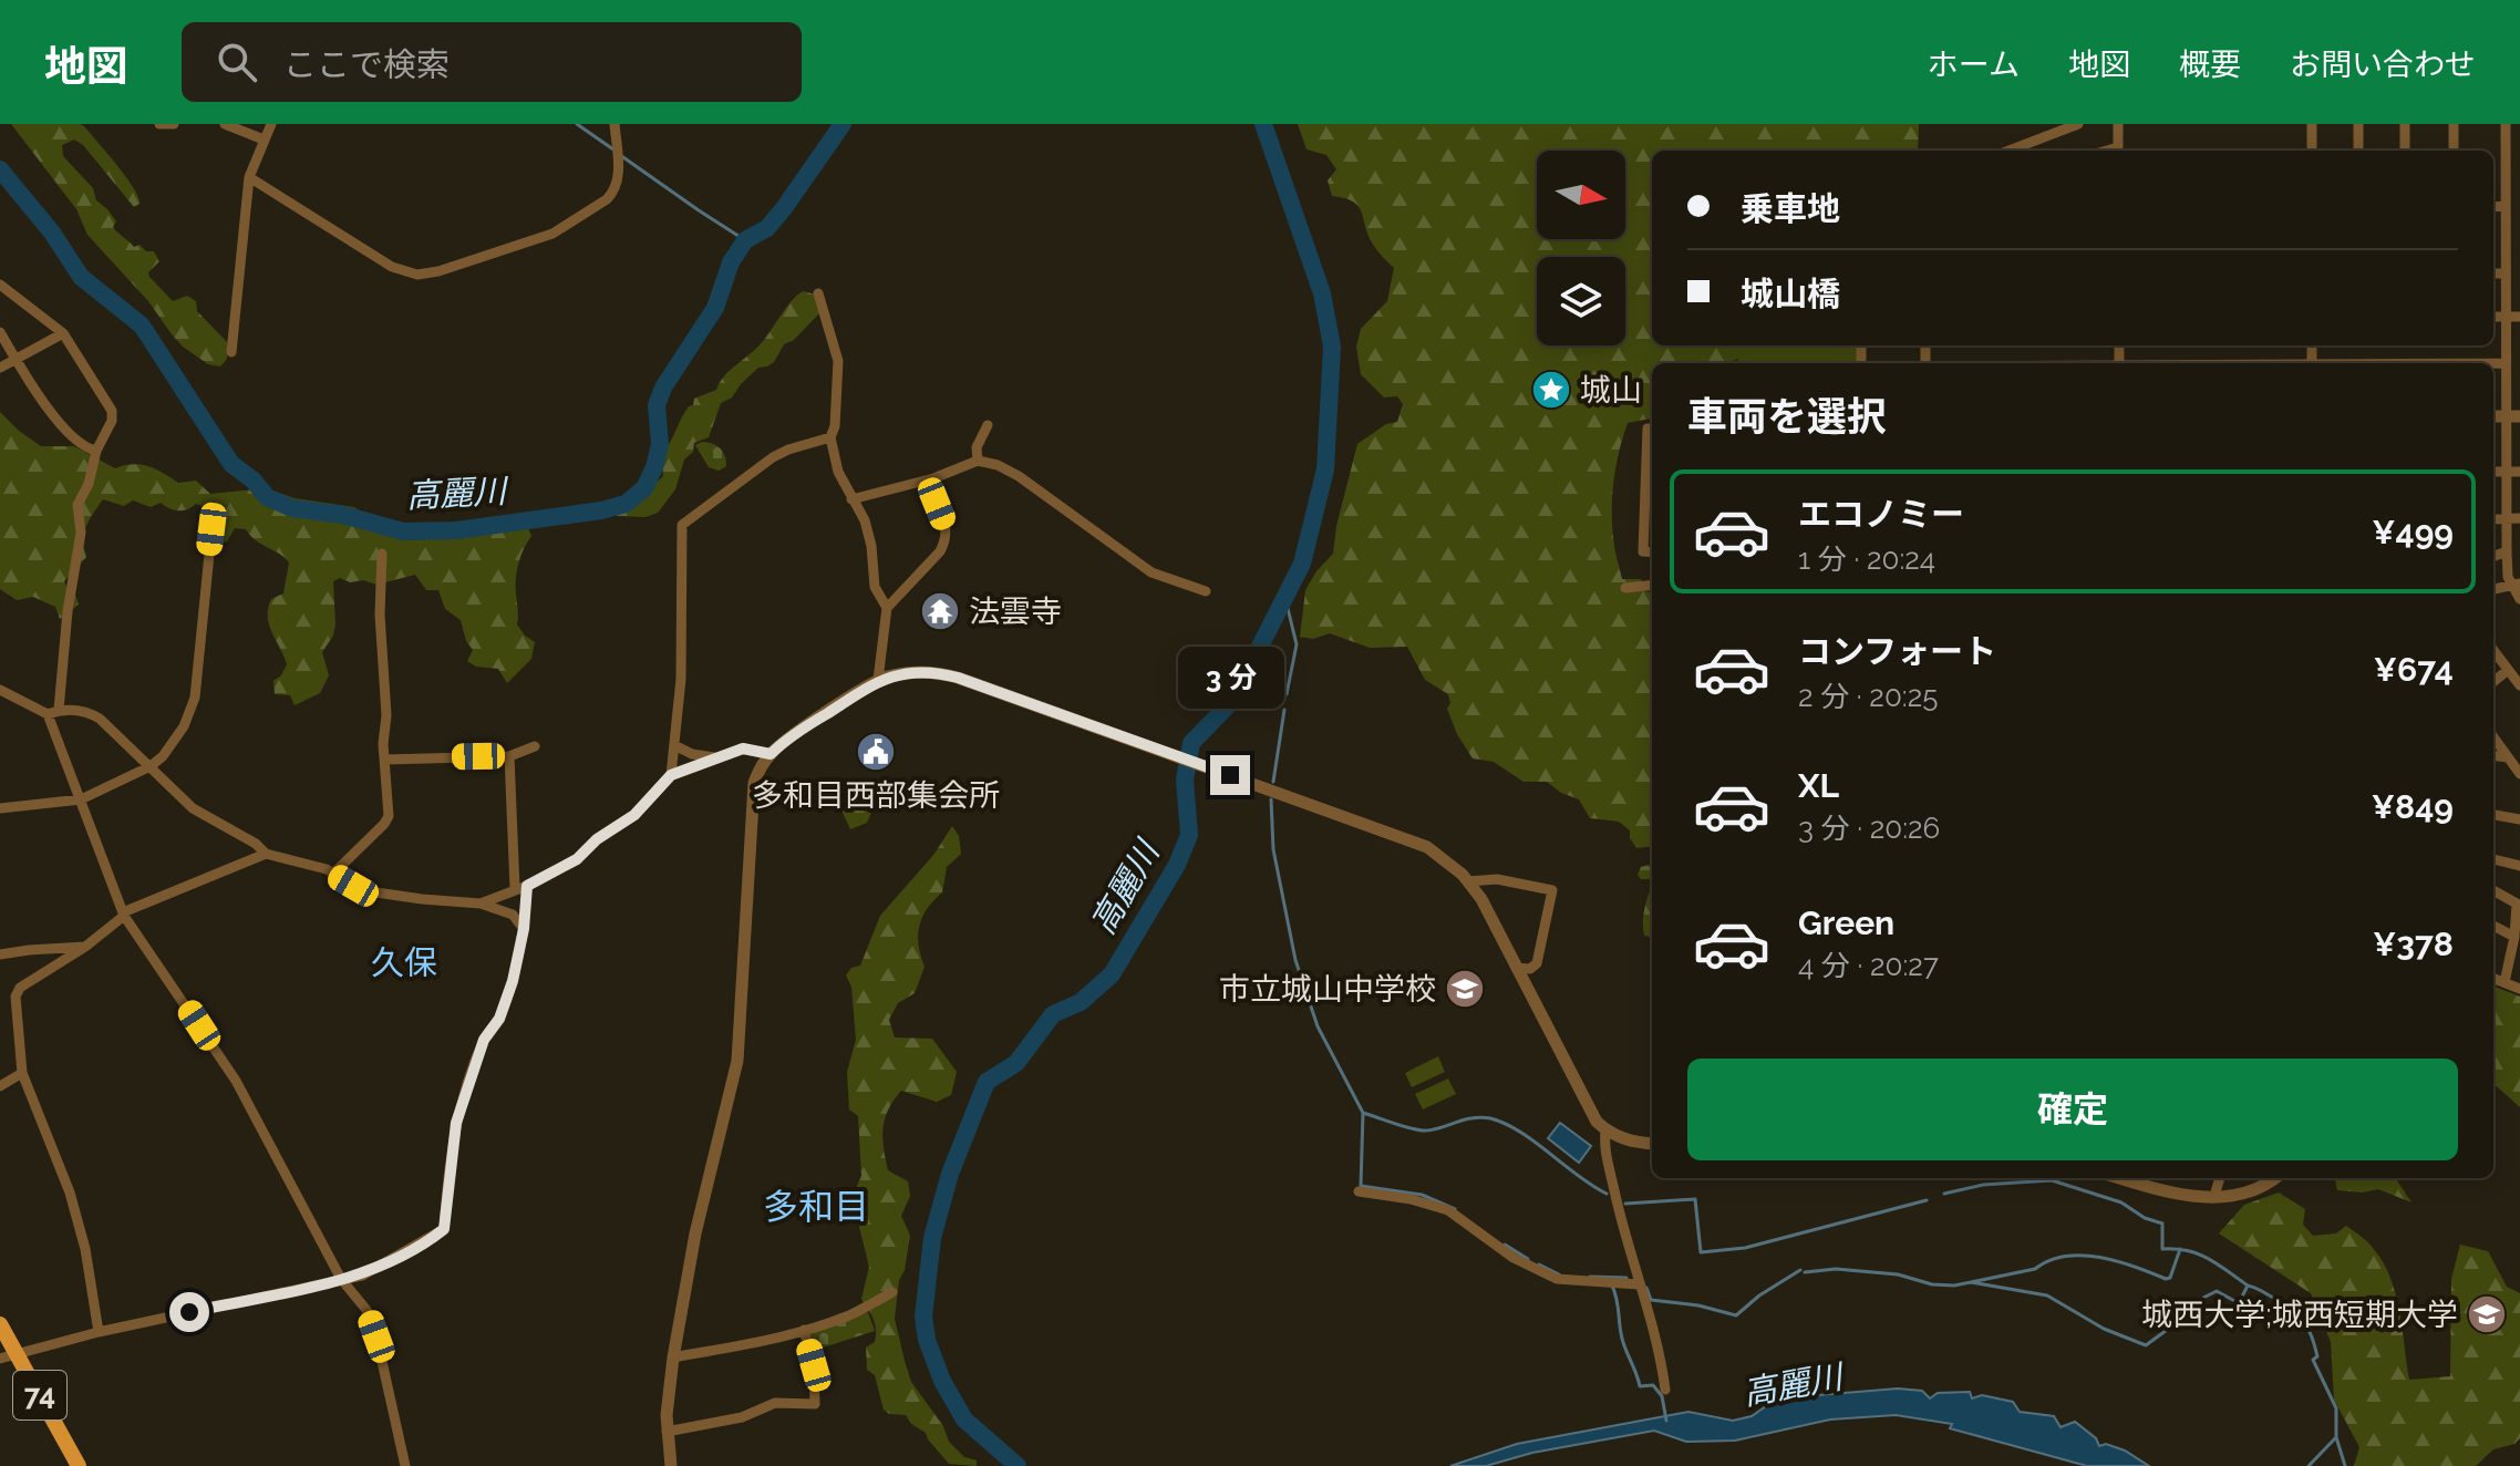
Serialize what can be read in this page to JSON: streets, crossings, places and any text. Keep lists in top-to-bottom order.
{
  "streets": {
    "main road": ["74"]
  },
  "districts": ["久保", "多和目"],
  "water": ["高麗川"],
  "places": {
    "place": ["城山"],
    "temple": ["法雲寺"],
    "public building": ["多和目西部集会所"],
    "school or university": ["市立城山中学校", "城西大学;城西短期大学"]
  },
  "north": "right",
  "page": {
    "header": "地図",
    "search": "ここで検索",
    "nav": [
      "ホーム",
      "地図",
      "概要",
      "お問い合わせ"
    ],
    "banner": ["乗車地", "城山橋"],
    "heading": "車両を選択",
    "list": [
      {
        "name": "エコノミー",
        "note": "1 分 · 20:24",
        "value": "¥499"
      },
      {
        "name": "コンフォート",
        "note": "2 分 · 20:25",
        "value": "¥674"
      },
      {
        "name": "XL",
        "note": "3 分 · 20:26",
        "value": "¥849"
      },
      {
        "name": "Green",
        "note": "4 分 · 20:27",
        "value": "¥378"
      }
    ],
    "bubble": "3 分",
    "buttons": "確定"
  }
}
